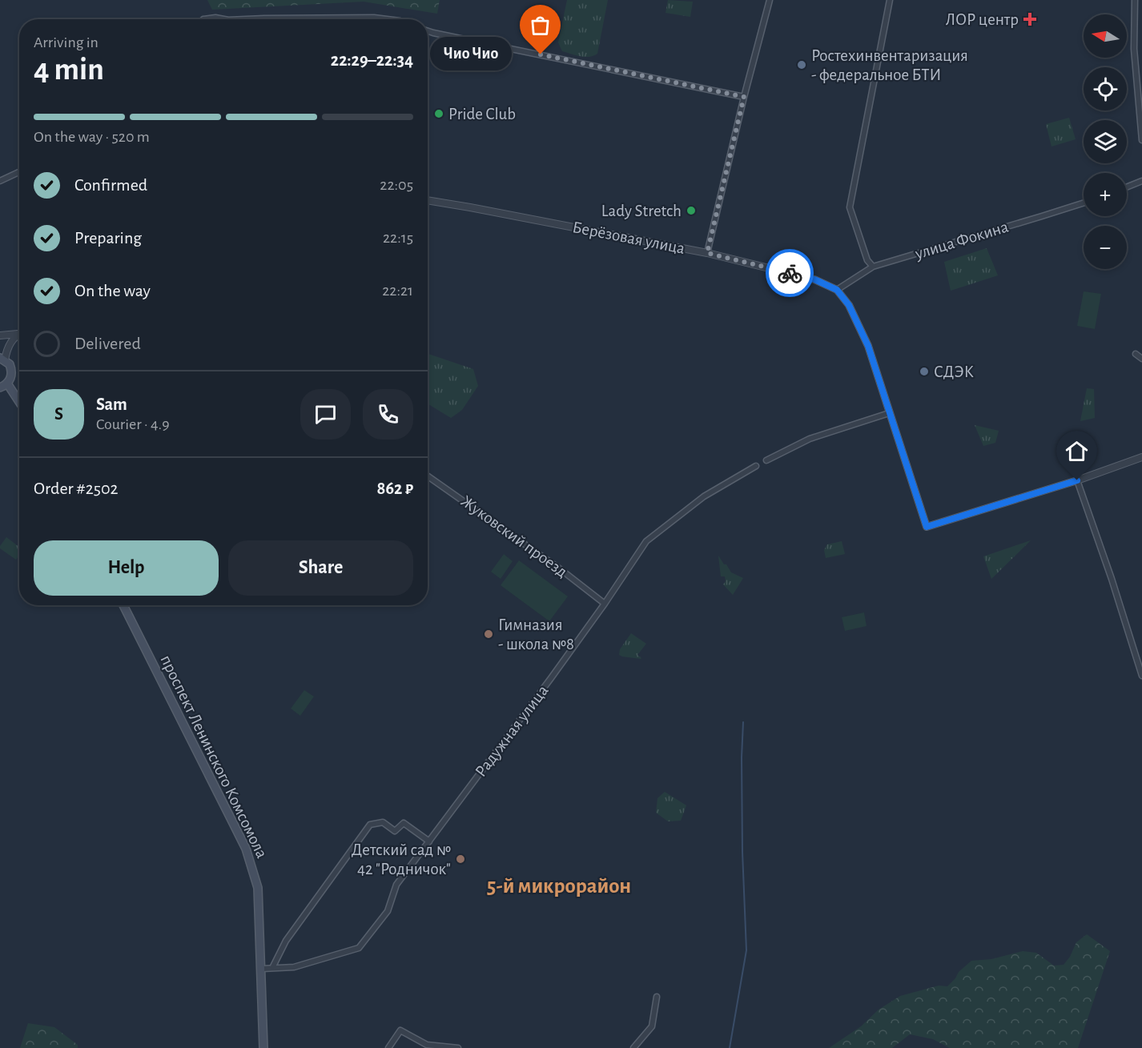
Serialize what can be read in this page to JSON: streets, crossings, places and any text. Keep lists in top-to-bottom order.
{
  "streets": {
    "main road": ["проспект Ленинского Комсомола"],
    "street": [
      "Берёзовая улица",
      "улица Фокина",
      "Жуковский проезд",
      "Радужная улица"
    ]
  },
  "crossings": [
    ["Берёзовая улица", "улица Фокина"],
    ["Жуковский проезд", "Радужная улица"],
    ["Радужная улица", "проспект Ленинского Комсомола"]
  ],
  "districts": ["5-й микрорайон"],
  "places": {
    "health": ["ЛОР центр"],
    "other": [
      "Чио Чио",
      "Ростехинвентаризация - федеральное БТИ",
      "Pride Club",
      "Lady Stretch",
      "СДЭК",
      "Гимназия - школа №8",
      "Детский сад № 42 \"Родничок\""
    ]
  },
  "north": "left",
  "page": {
    "map_buttons": ["+", "−"],
    "heading": ["4 min", "Arriving in", "22:29–22:34"],
    "panel": [
      "Sam",
      "Courier · 4.9",
      "Order #2502",
      "862 ₽"
    ],
    "bubble": "Чио Чио",
    "bar": "On the way · 520 m",
    "list": [
      ["Confirmed", "22:05"],
      ["Preparing", "22:15"],
      ["On the way", "22:21"],
      "Delivered"
    ],
    "round": "S",
    "buttons": ["Help", "Share"]
  }
}
